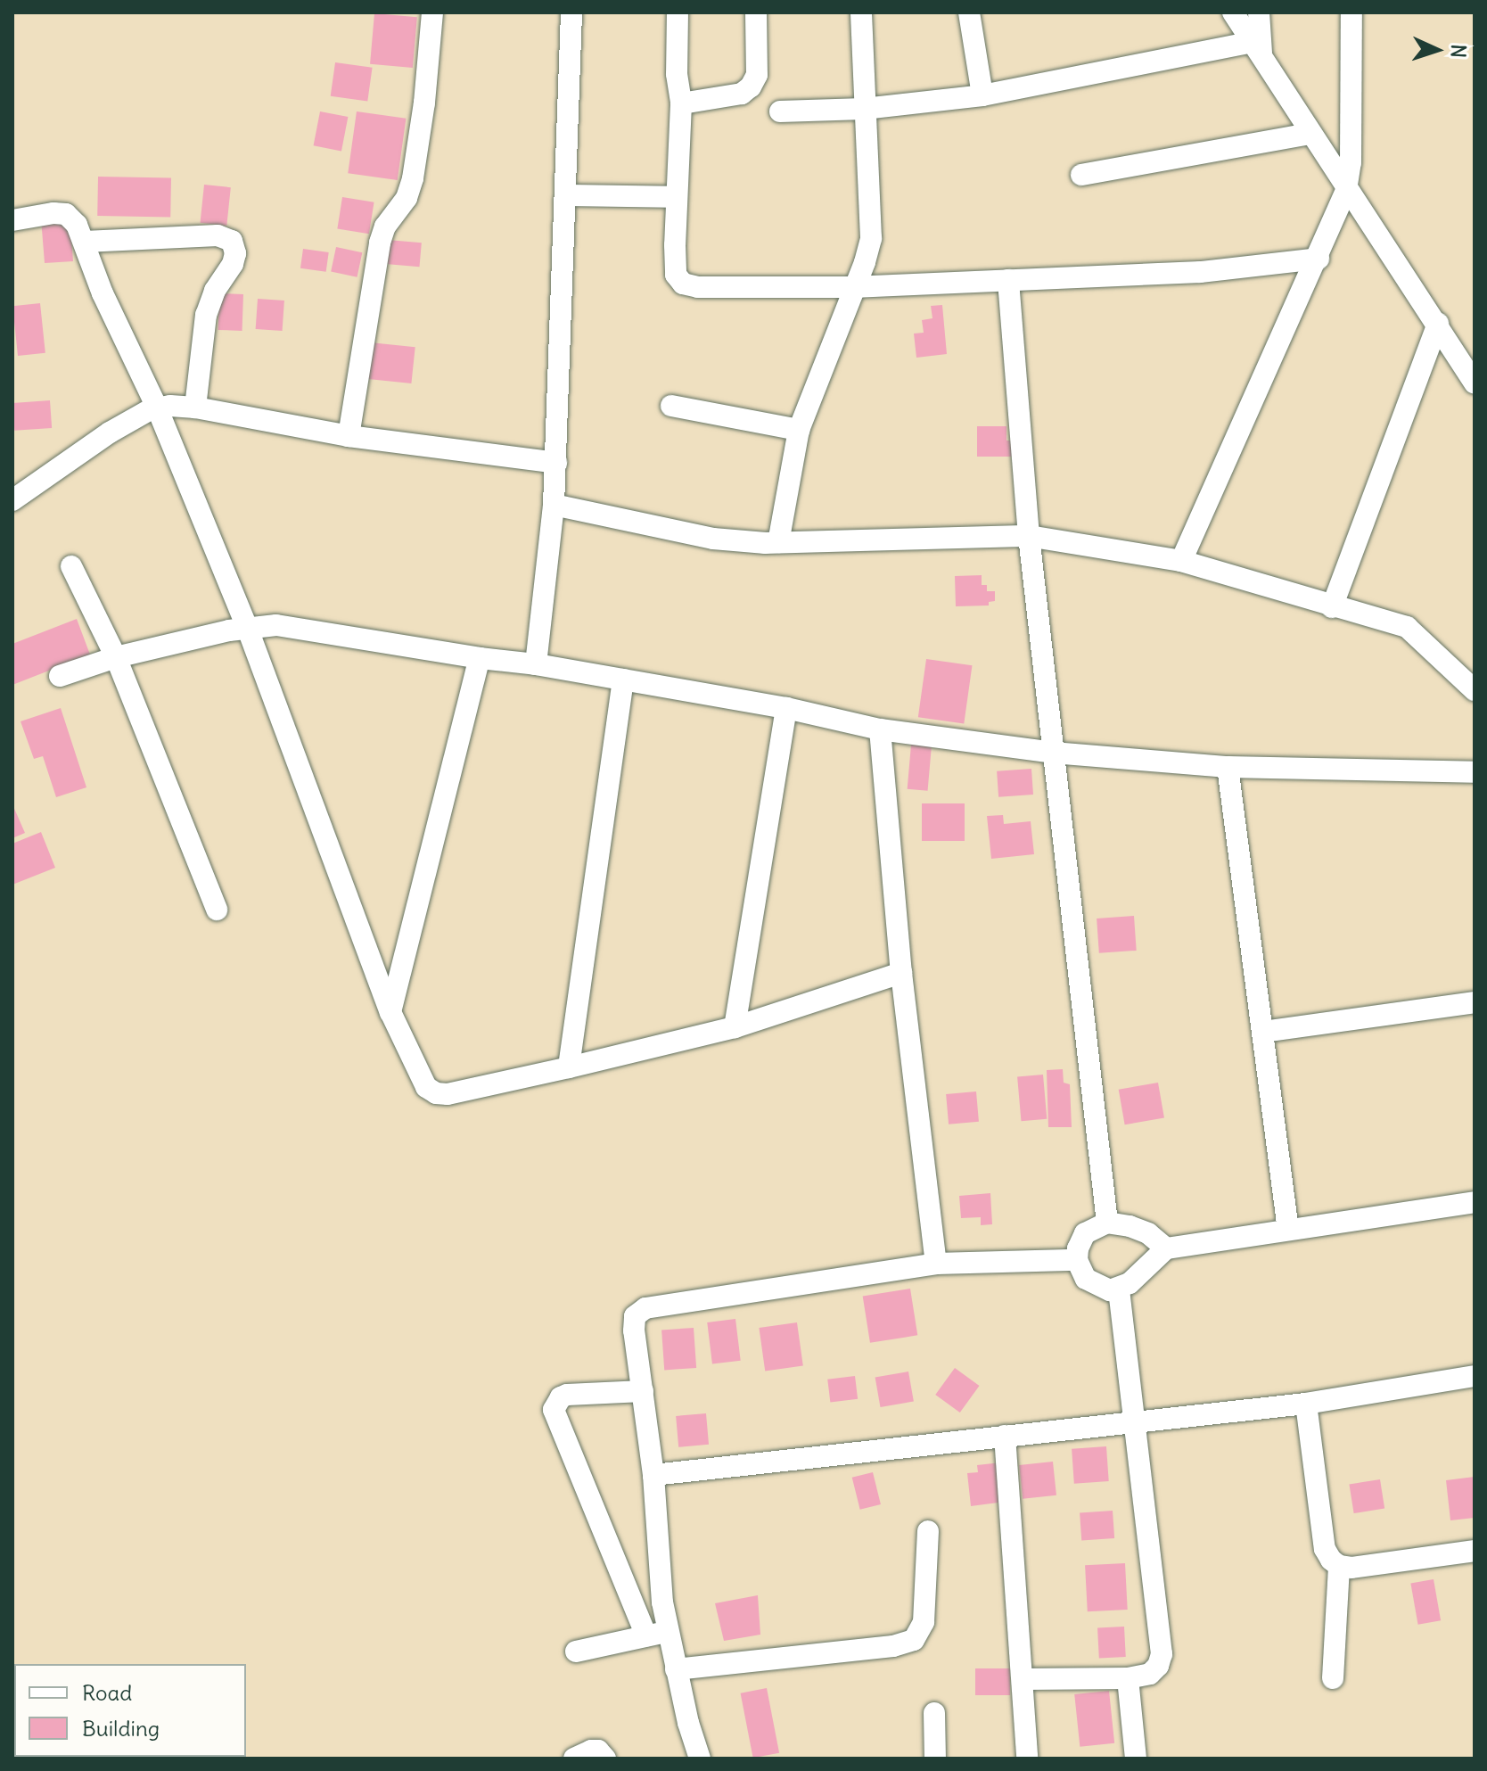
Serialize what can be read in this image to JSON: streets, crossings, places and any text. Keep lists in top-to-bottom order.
{
  "legend": ["Road", "Building"],
  "north": "right"
}
